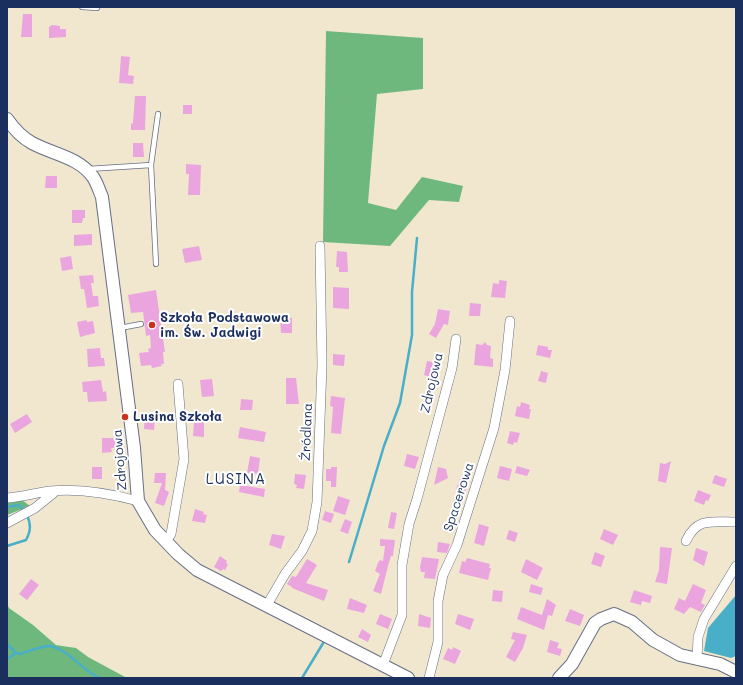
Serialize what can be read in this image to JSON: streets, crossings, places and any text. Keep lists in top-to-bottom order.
{
  "streets": {
    "street": ["Zdrojowa", "Źródlana", "Spacerowa"]
  },
  "crossings": [
    ["Zdrojowa", "Źródlana"]
  ],
  "districts": ["LUSINA"],
  "places": ["Szkoła Podstawowa im. Św. Jadwigi", "Lusina Szkoła"]
}
